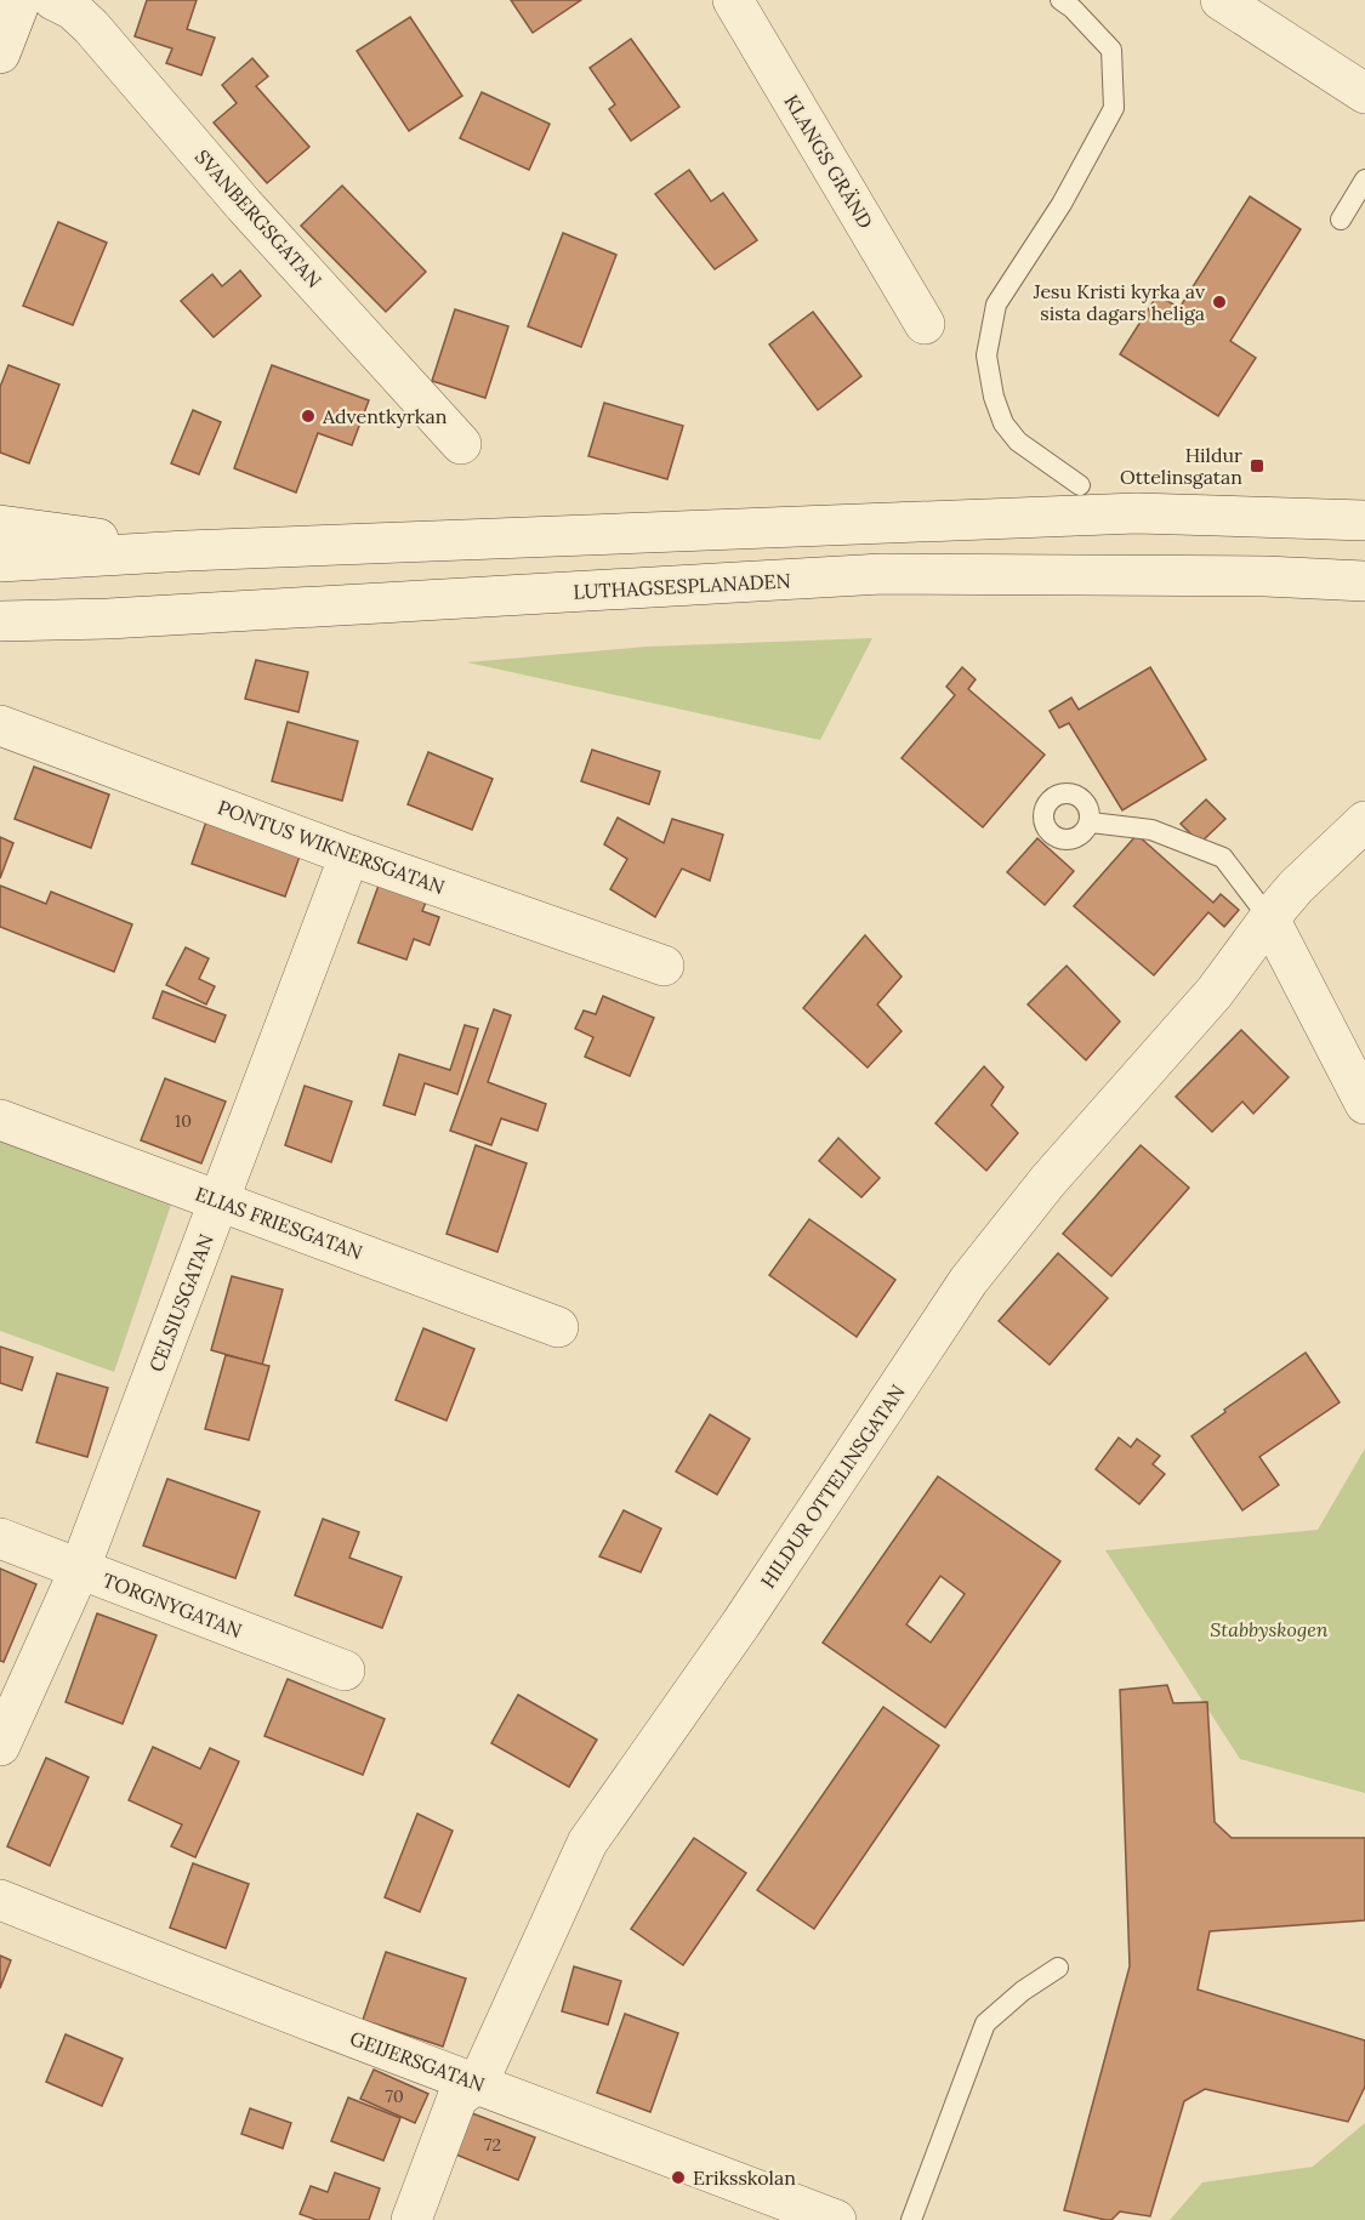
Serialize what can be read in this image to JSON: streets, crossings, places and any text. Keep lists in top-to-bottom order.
{
  "streets": {
    "street": [
      "KLANGS GRÄND",
      "SVANBERGSGATAN",
      "LUTHAGSESPLANADEN",
      "PONTUS WIKNERSGATAN",
      "ELIAS FRIESGATAN",
      "CELSIUSGATAN",
      "HILDUR OTTELINSGATAN",
      "TORGNYGATAN",
      "GEIJERSGATAN"
    ]
  },
  "crossings": [
    ["PONTUS WIKNERSGATAN", "CELSIUSGATAN"],
    ["ELIAS FRIESGATAN", "CELSIUSGATAN"],
    ["CELSIUSGATAN", "TORGNYGATAN"],
    ["HILDUR OTTELINSGATAN", "GEIJERSGATAN"]
  ],
  "parks": ["Stabbyskogen"],
  "places": {
    "other": ["Jesu Kristi kyrka av sista dagars heliga", "Adventkyrkan", "Eriksskolan"],
    "transit": ["Hildur Ottelinsgatan"]
  },
  "house_numbers": ["10", "70", "72"]
}
